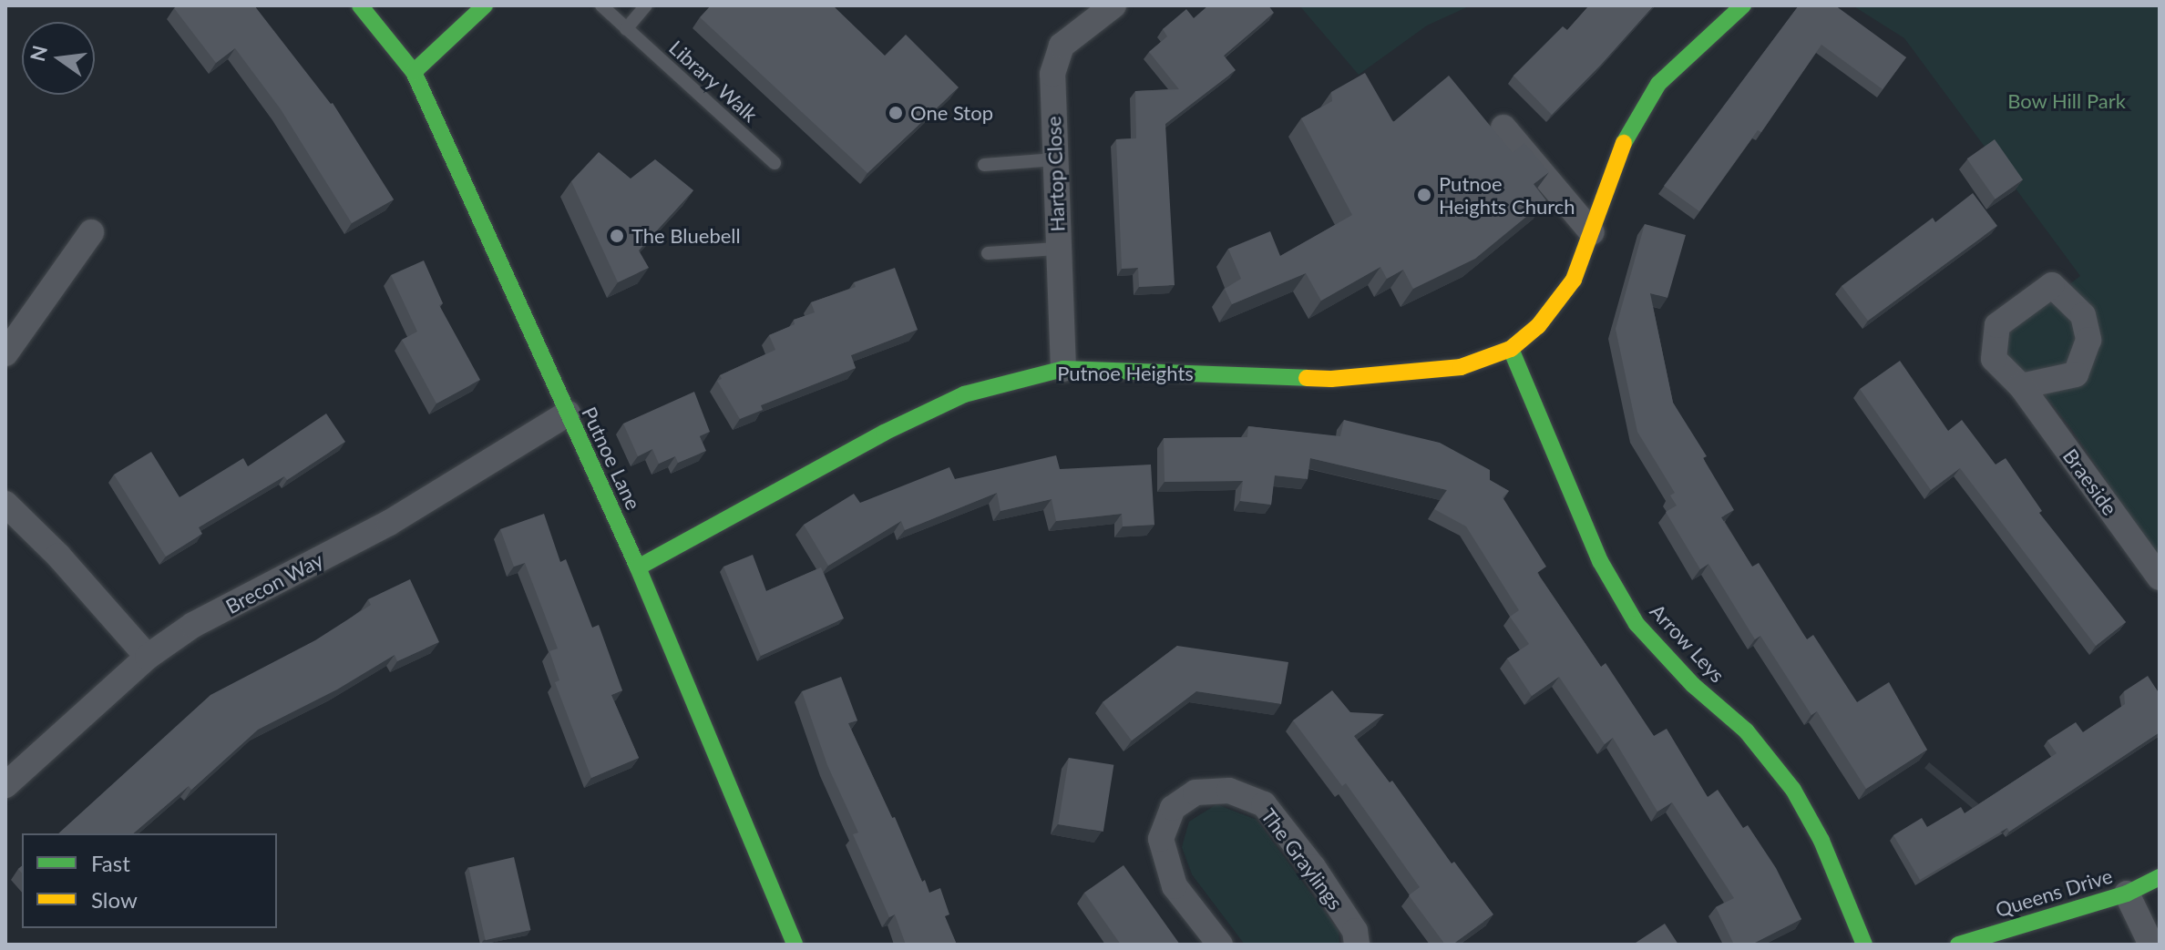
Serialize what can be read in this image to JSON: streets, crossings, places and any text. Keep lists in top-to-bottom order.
{
  "streets": {
    "street": [
      "Hartop Close",
      "Putnoe Heights",
      "Putnoe Lane",
      "Braeside",
      "Brecon Way",
      "Arrow Leys",
      "The Graylings",
      "Queens Drive"
    ],
    "lane": ["Library Walk"]
  },
  "crossings": [
    ["Hartop Close", "Putnoe Heights"],
    ["Putnoe Heights", "Putnoe Lane"],
    ["Putnoe Heights", "Arrow Leys"],
    ["Putnoe Lane", "Brecon Way"]
  ],
  "parks": ["Bow Hill Park"],
  "places": ["One Stop", "Putnoe Heights Church", "The Bluebell"],
  "legend": ["Fast", "Slow"],
  "north": "left"
}
